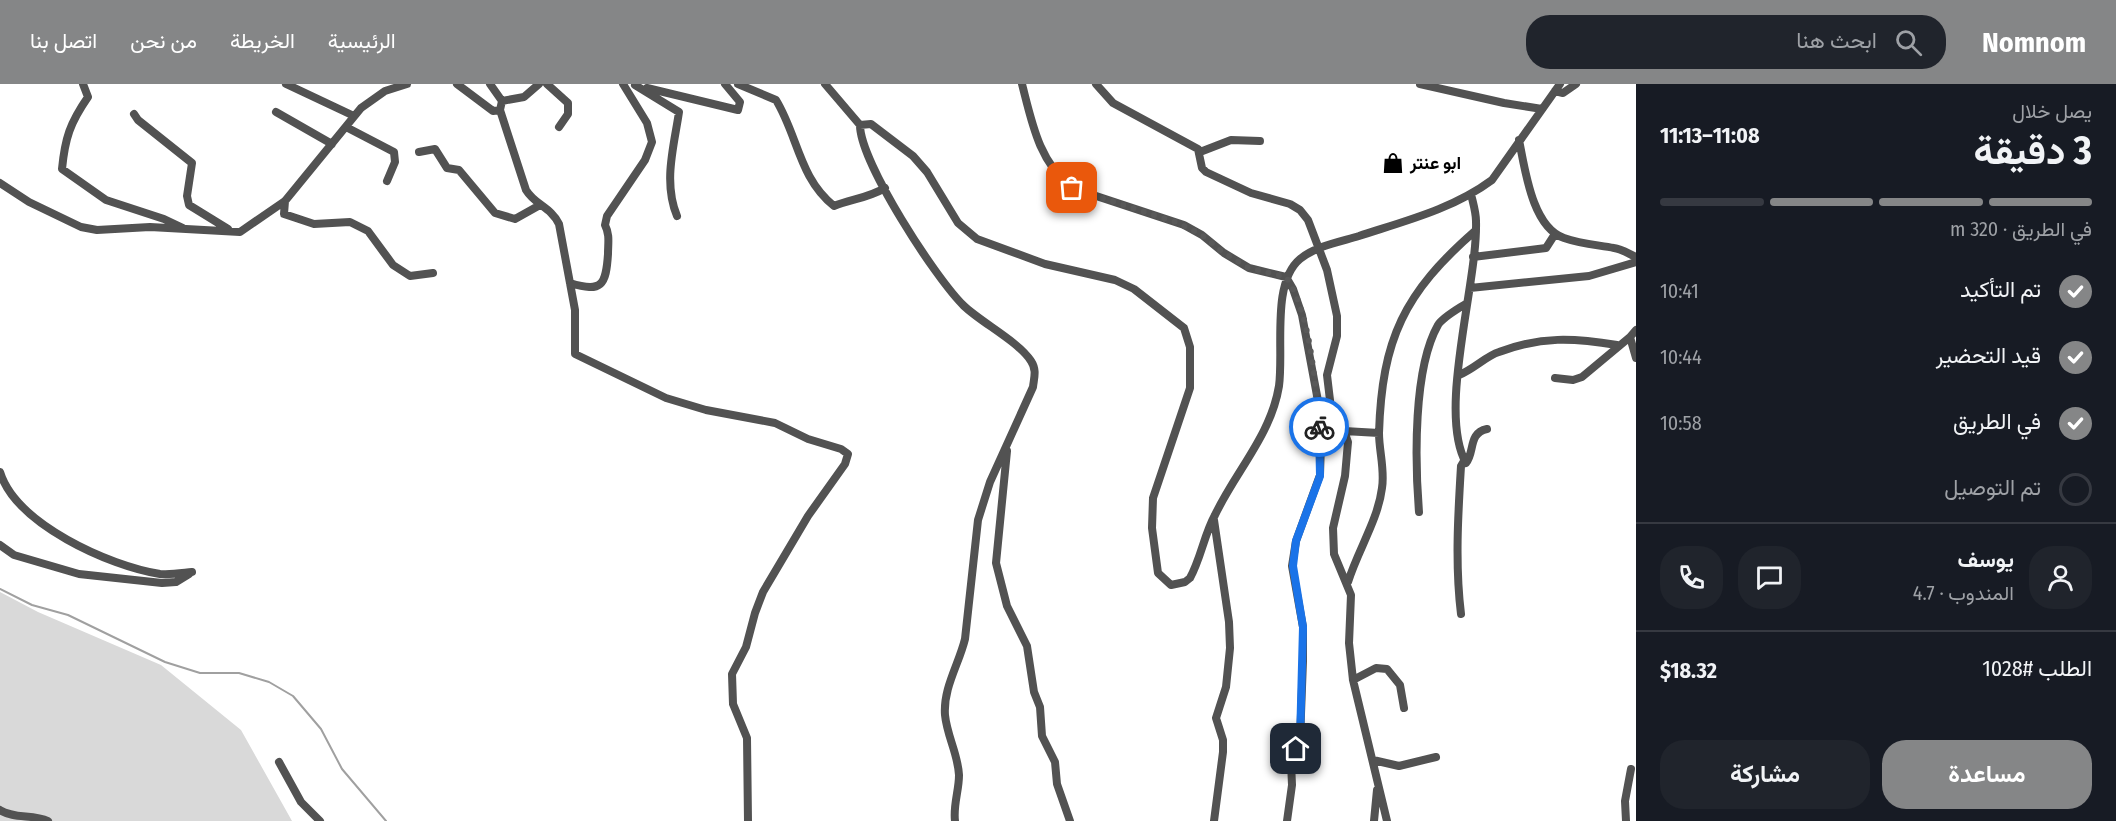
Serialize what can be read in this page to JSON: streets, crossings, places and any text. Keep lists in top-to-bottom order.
{
  "places": {
    "shop": ["ابو عنتر"]
  },
  "page": {
    "header": "Nomnom",
    "search": "ابحث هنا",
    "nav": [
      "الرئيسية",
      "الخريطة",
      "من نحن",
      "اتصل بنا"
    ],
    "heading": ["3 دقيقة", "يصل خلال", "11:08–11:13"],
    "panel": [
      "يوسف",
      "المندوب · 4.7",
      "الطلب #1028",
      "$18.32"
    ],
    "bar": "في الطريق · 320 m",
    "list": [
      ["تم التأكيد", "10:41"],
      ["قيد التحضير", "10:44"],
      ["في الطريق", "10:58"],
      "تم التوصيل"
    ],
    "buttons": ["مساعدة", "مشاركة"]
  }
}
